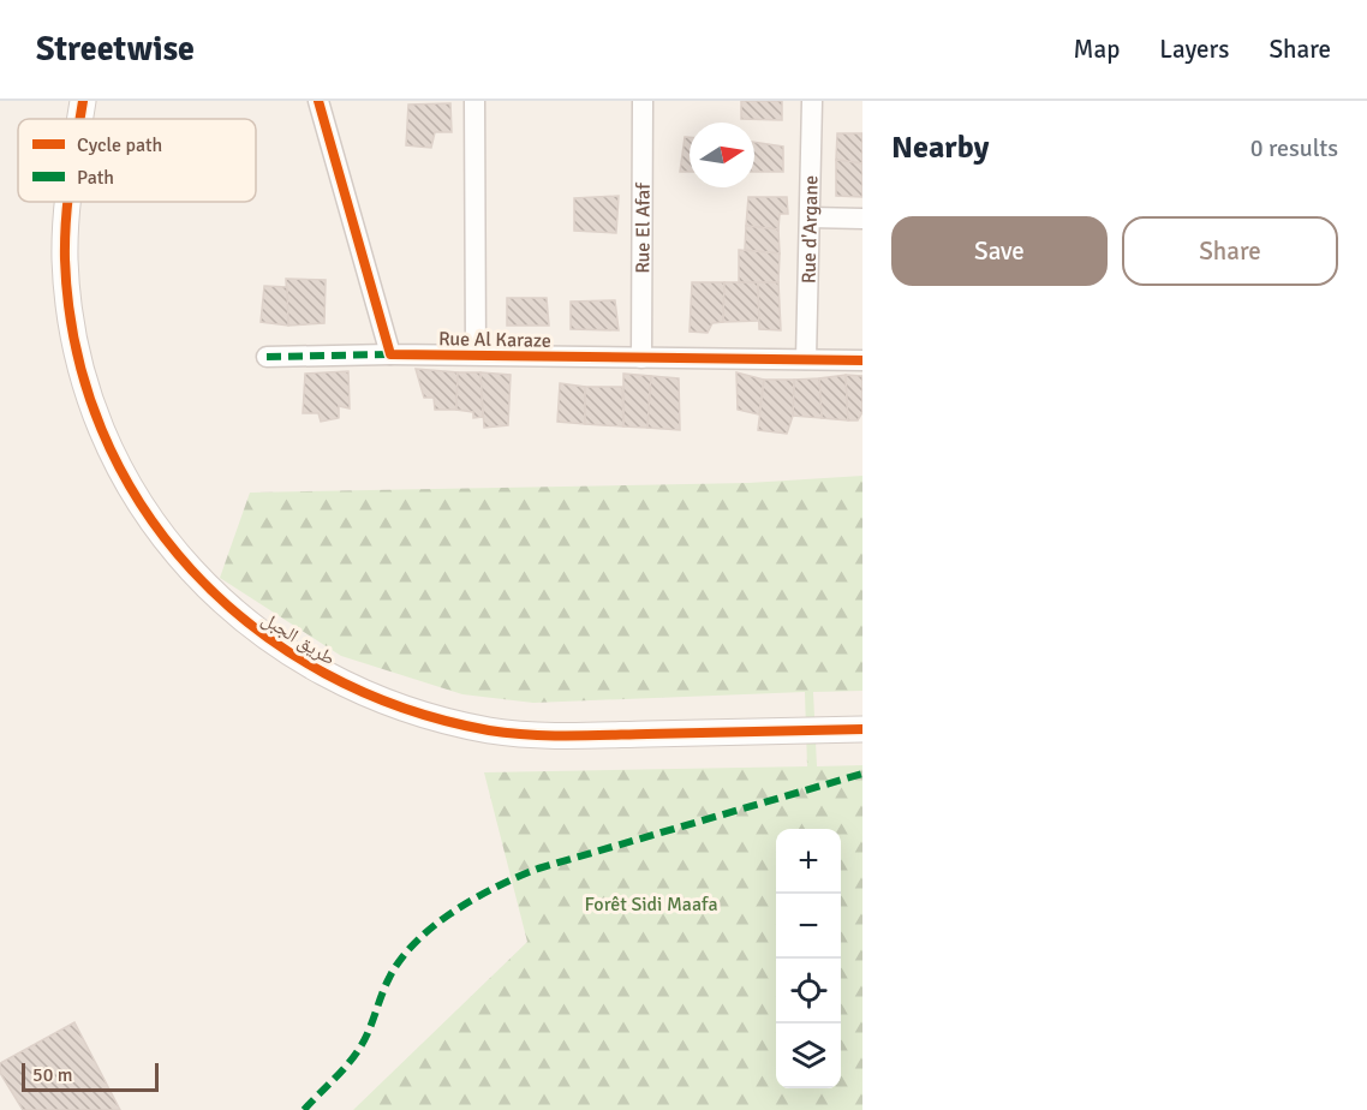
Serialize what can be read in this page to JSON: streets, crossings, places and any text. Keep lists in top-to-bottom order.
{
  "streets": {
    "street": [
      "Rue El Afaf",
      "Rue d'Argane",
      "Rue Al Karaze",
      "طريق الجبل"
    ]
  },
  "crossings": [
    ["Rue El Afaf", "Rue Al Karaze"],
    ["Rue d'Argane", "Rue Al Karaze"]
  ],
  "parks": ["Forêt Sidi Maafa"],
  "legend": ["Cycle path", "Path"],
  "scale_bar": "50 m",
  "north": "right",
  "page": {
    "header": "Streetwise",
    "nav": ["Map", "Layers", "Share"],
    "heading": ["Nearby", "0 results"],
    "buttons": ["Save", "Share"],
    "map_buttons": ["+", "−"],
    "scale": "50 m"
  }
}
